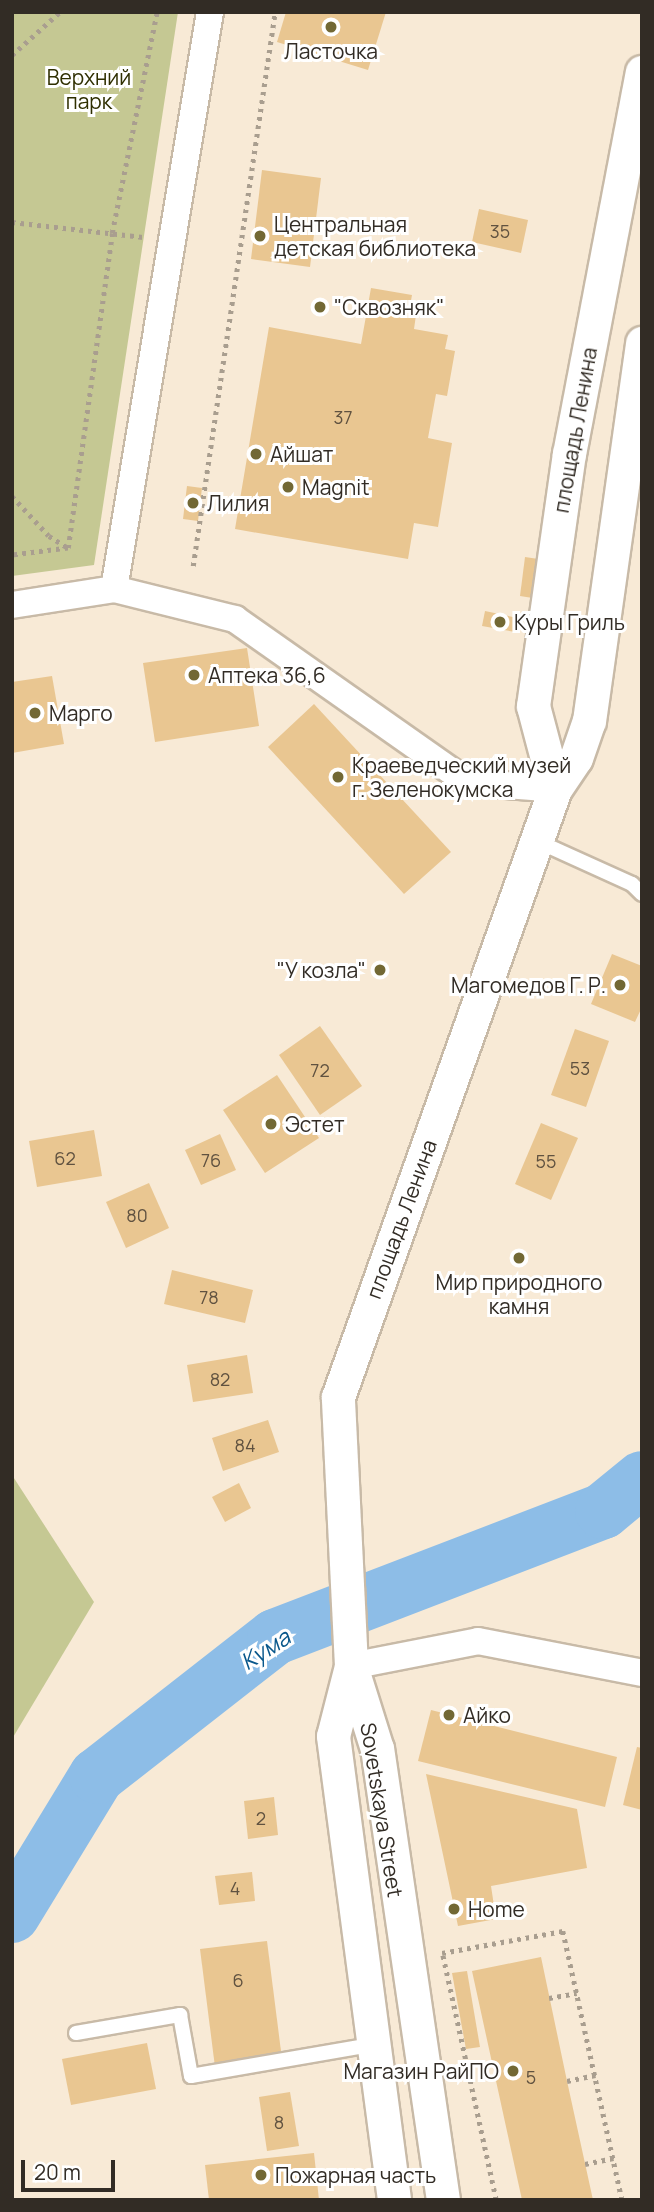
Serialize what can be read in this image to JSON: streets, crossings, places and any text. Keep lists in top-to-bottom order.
{
  "streets": {
    "street": ["площадь Ленина", "Sovetskaya Street"]
  },
  "crossings": [
    ["площадь Ленина", "Sovetskaya Street"]
  ],
  "water": ["Кума"],
  "parks": ["Верхний парк"],
  "places": [
    "Ласточка",
    "Центральная детская библиотека",
    "\"Сквозняк\"",
    "Айшат",
    "Magnit",
    "Лилия",
    "Куры Гриль",
    "Аптека 36,6",
    "Марго",
    "Краеведческий музей г. Зеленокумска",
    "\"У козла\"",
    "Магомедов Г. Р.",
    "Эстет",
    "Мир природного камня",
    "Айко",
    "Home",
    "Магазин РайПО",
    "Пожарная часть"
  ],
  "house_numbers": [
    "35",
    "37",
    "53",
    "72",
    "62",
    "76",
    "55",
    "80",
    "78",
    "82",
    "84",
    "2",
    "4",
    "6",
    "5",
    "8"
  ],
  "scale_bar": "20 m"
}
